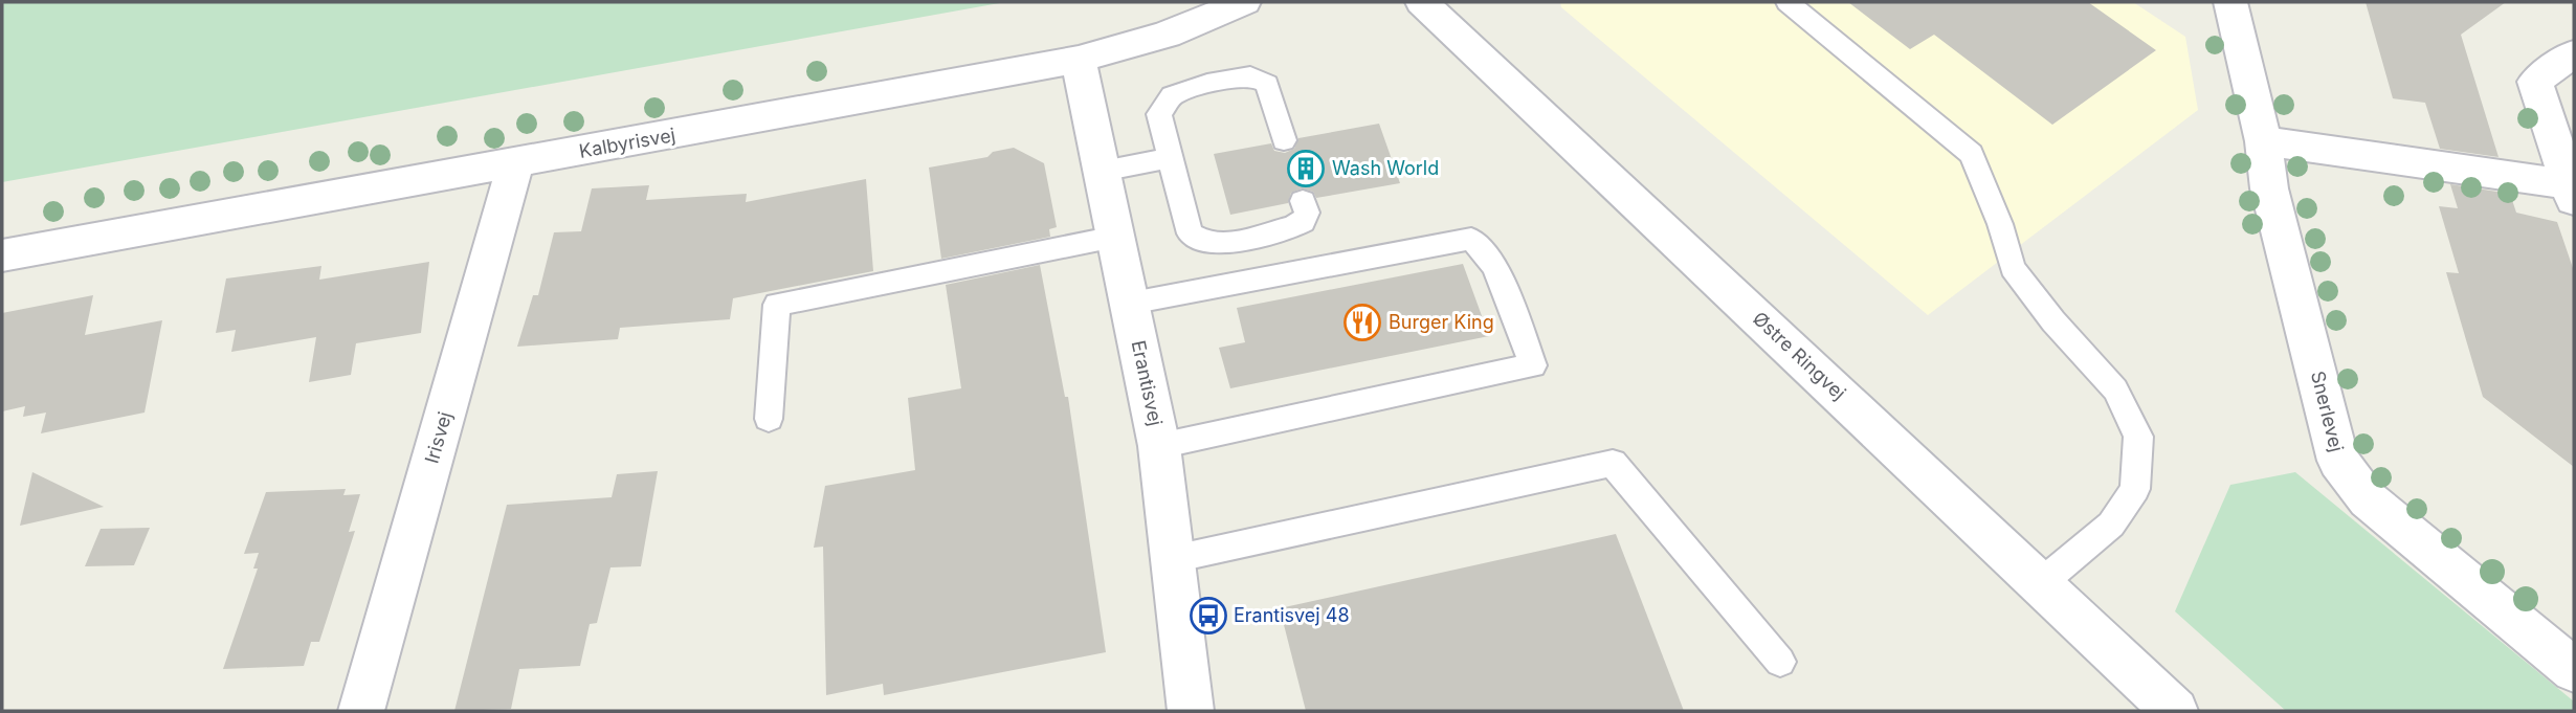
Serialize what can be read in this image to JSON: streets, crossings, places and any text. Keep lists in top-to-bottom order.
{
  "streets": {
    "street": [
      "Kalbyrisvej",
      "Østre Ringvej",
      "Erantisvej",
      "Snerlevej",
      "Irisvej"
    ]
  },
  "crossings": [
    ["Kalbyrisvej", "Erantisvej"],
    ["Kalbyrisvej", "Irisvej"]
  ],
  "places": {
    "building": ["Wash World"],
    "restaurant": ["Burger King"],
    "bus stop": ["Erantisvej 48"]
  }
}
